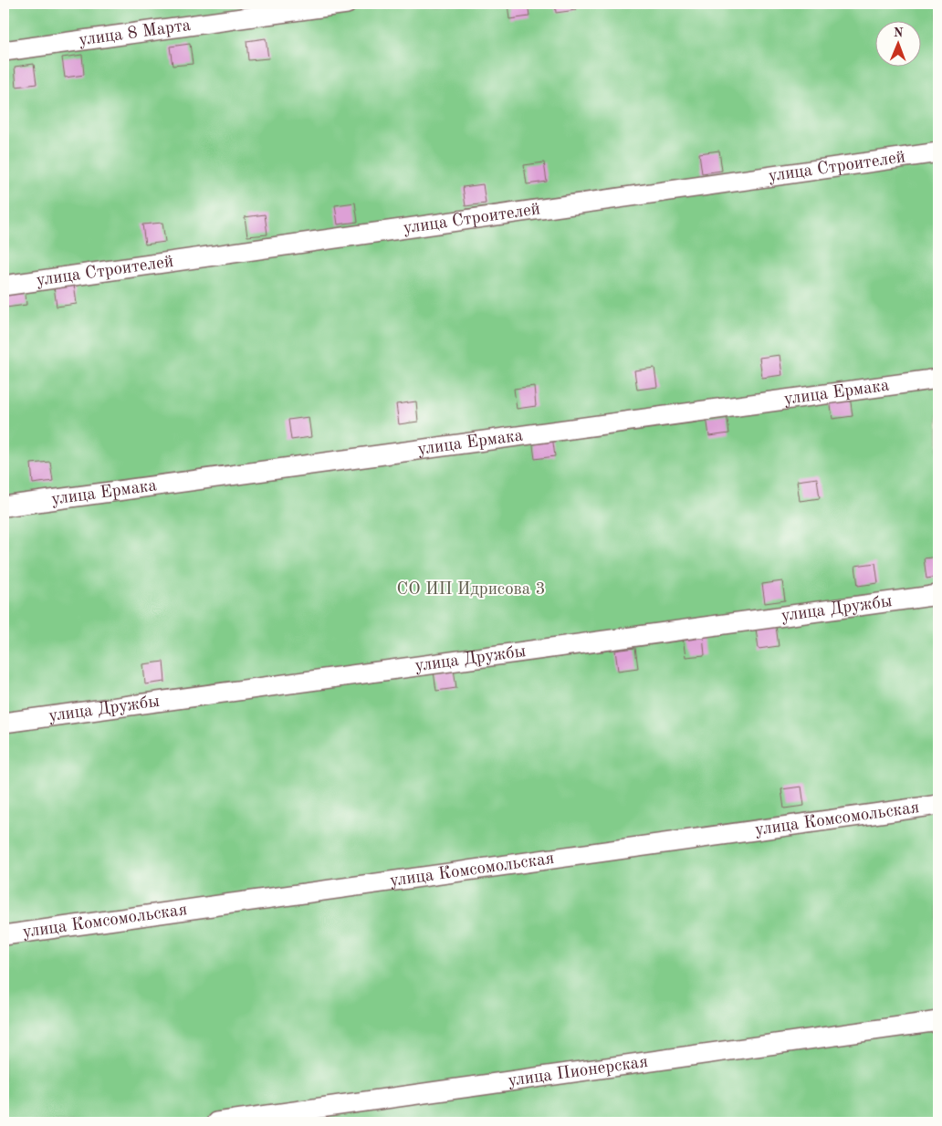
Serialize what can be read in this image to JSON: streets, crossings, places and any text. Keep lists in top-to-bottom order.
{
  "streets": {
    "street": [
      "улица 8 Марта",
      "улица Строителей",
      "улица Ермака",
      "улица Дружбы",
      "улица Комсомольская",
      "улица Пионерская"
    ]
  },
  "parks": ["СО ИП Идрисова 3"],
  "north": "top"
}
